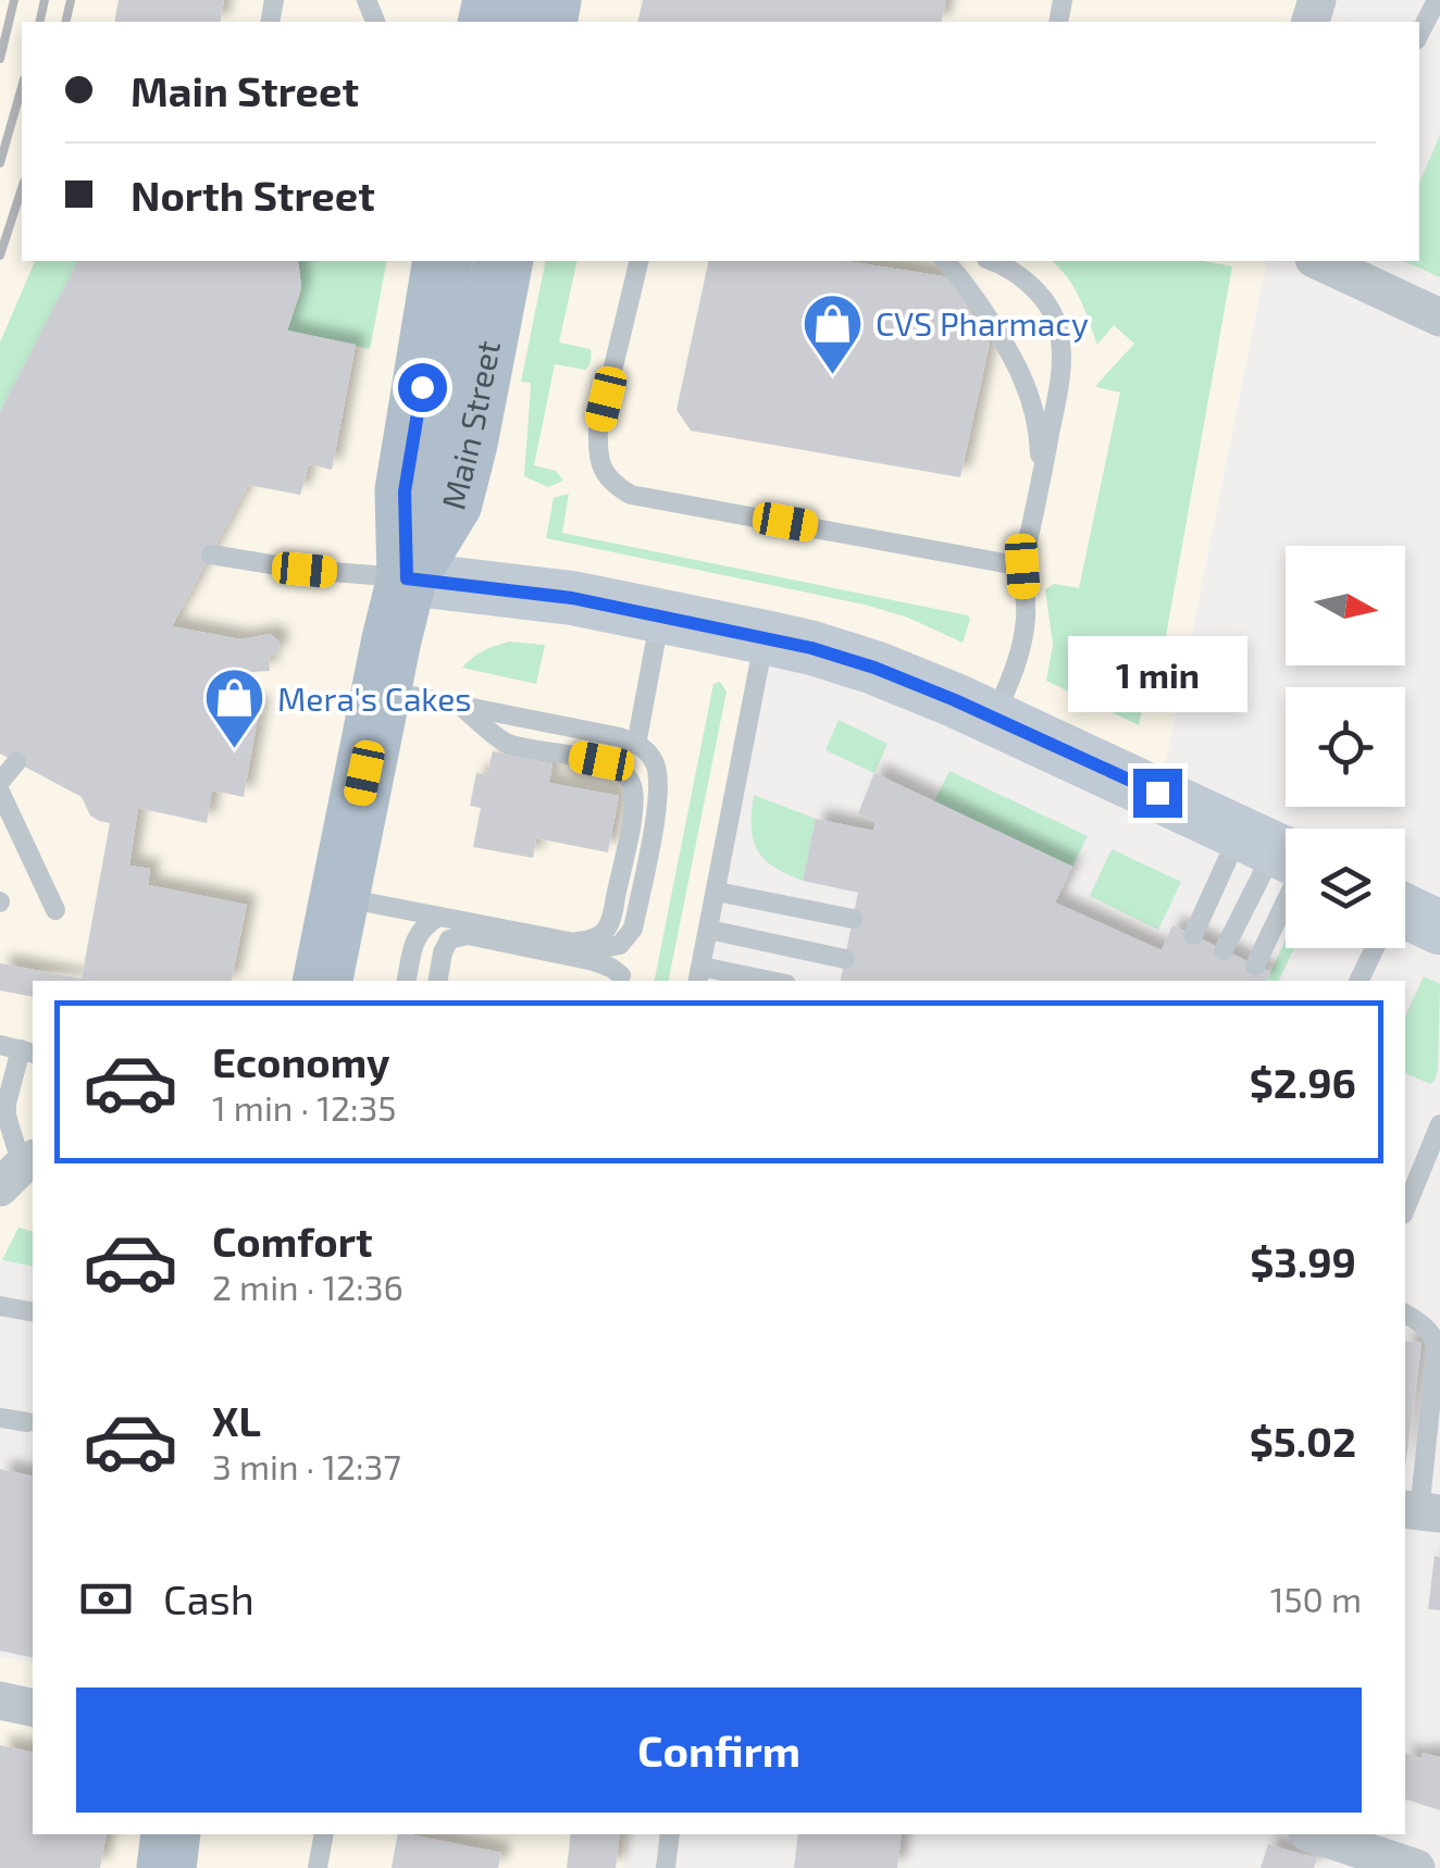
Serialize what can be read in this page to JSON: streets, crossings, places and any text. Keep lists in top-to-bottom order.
{
  "streets": {
    "main road": ["Main Street"]
  },
  "places": {
    "shop": ["CVS Pharmacy", "Mera's Cakes"]
  },
  "north": "right",
  "page": {
    "banner": ["Main Street", "North Street"],
    "bubble": "1 min",
    "list": [
      {
        "name": "Economy",
        "note": "1 min · 12:35",
        "value": "$2.96"
      },
      {
        "name": "Comfort",
        "note": "2 min · 12:36",
        "value": "$3.99"
      },
      {
        "name": "XL",
        "note": "3 min · 12:37",
        "value": "$5.02"
      }
    ],
    "pay": ["Cash", "150 m"],
    "buttons": "Confirm"
  }
}
